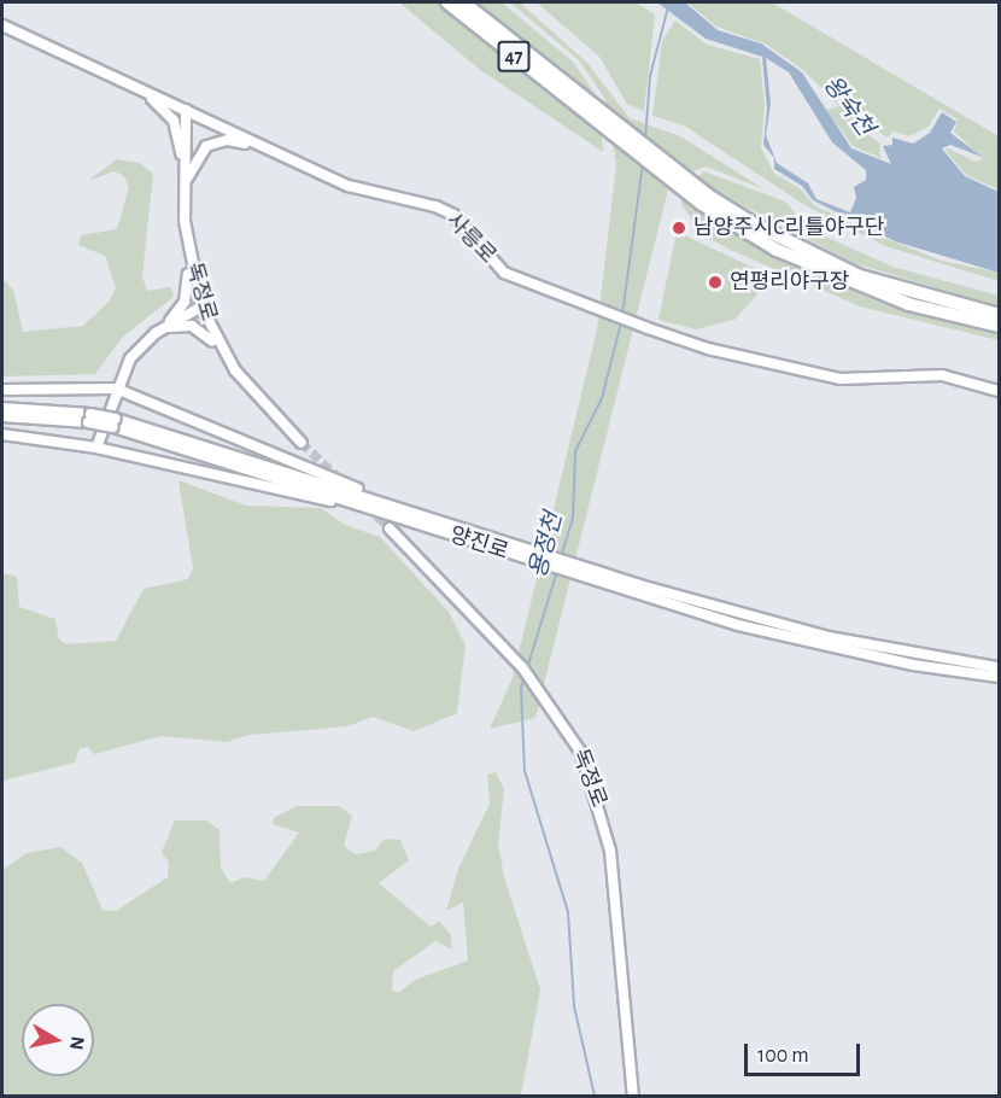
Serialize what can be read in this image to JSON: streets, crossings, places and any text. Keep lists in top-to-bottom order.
{
  "streets": {
    "highway": ["47"],
    "main road": ["사릉로", "독정로", "양진로"]
  },
  "crossings": [
    ["사릉로", "독정로"]
  ],
  "water": ["왕숙천", "용정천"],
  "places": ["남양주시C리틀야구단", "연평리야구장"],
  "scale_bar": "100 m",
  "north": "right"
}
